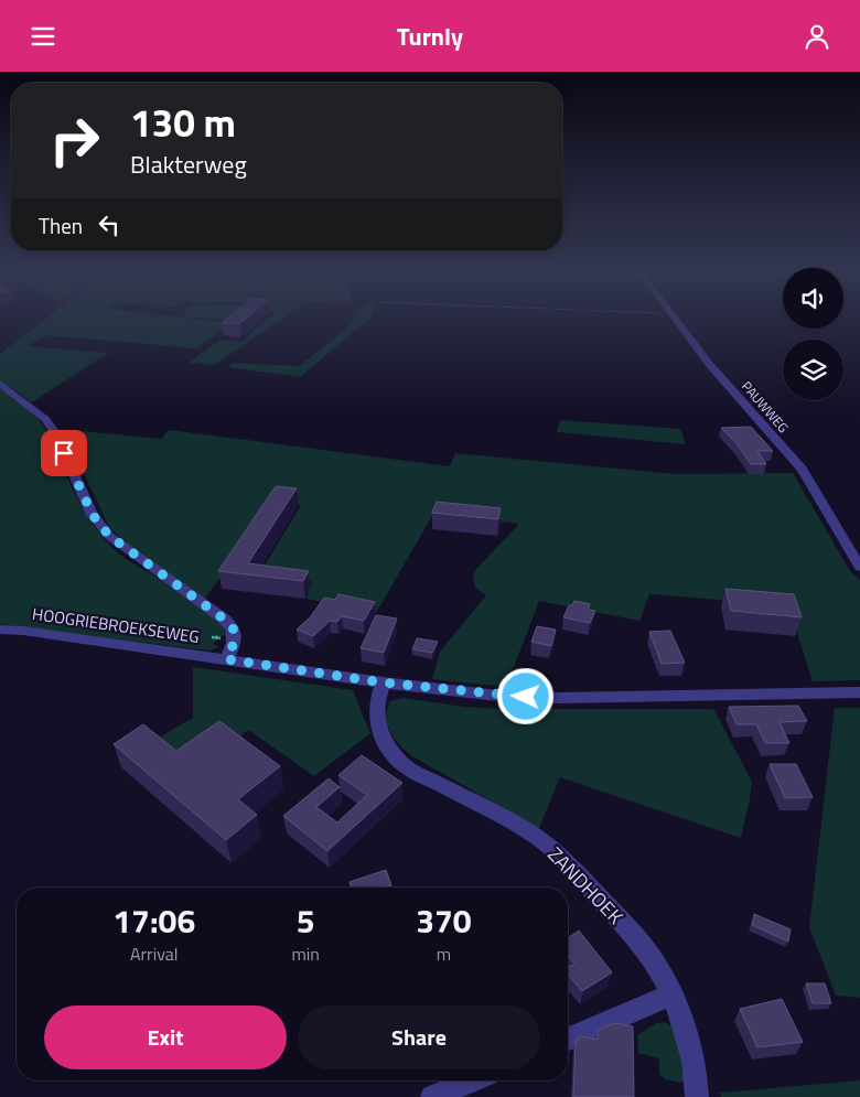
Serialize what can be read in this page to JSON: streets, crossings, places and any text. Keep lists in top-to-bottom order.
{
  "streets": {
    "street": ["PAUWWEG", "HOOGRIEBROEKSEWEG", "ZANDHOEK"]
  },
  "page": {
    "header": "Turnly",
    "turn": ["130 m", "Blakterweg"],
    "then": "Then",
    "eta": [
      "17:06",
      "Arrival",
      "5",
      "min",
      "370",
      "m"
    ],
    "buttons": ["Exit", "Share"]
  }
}
